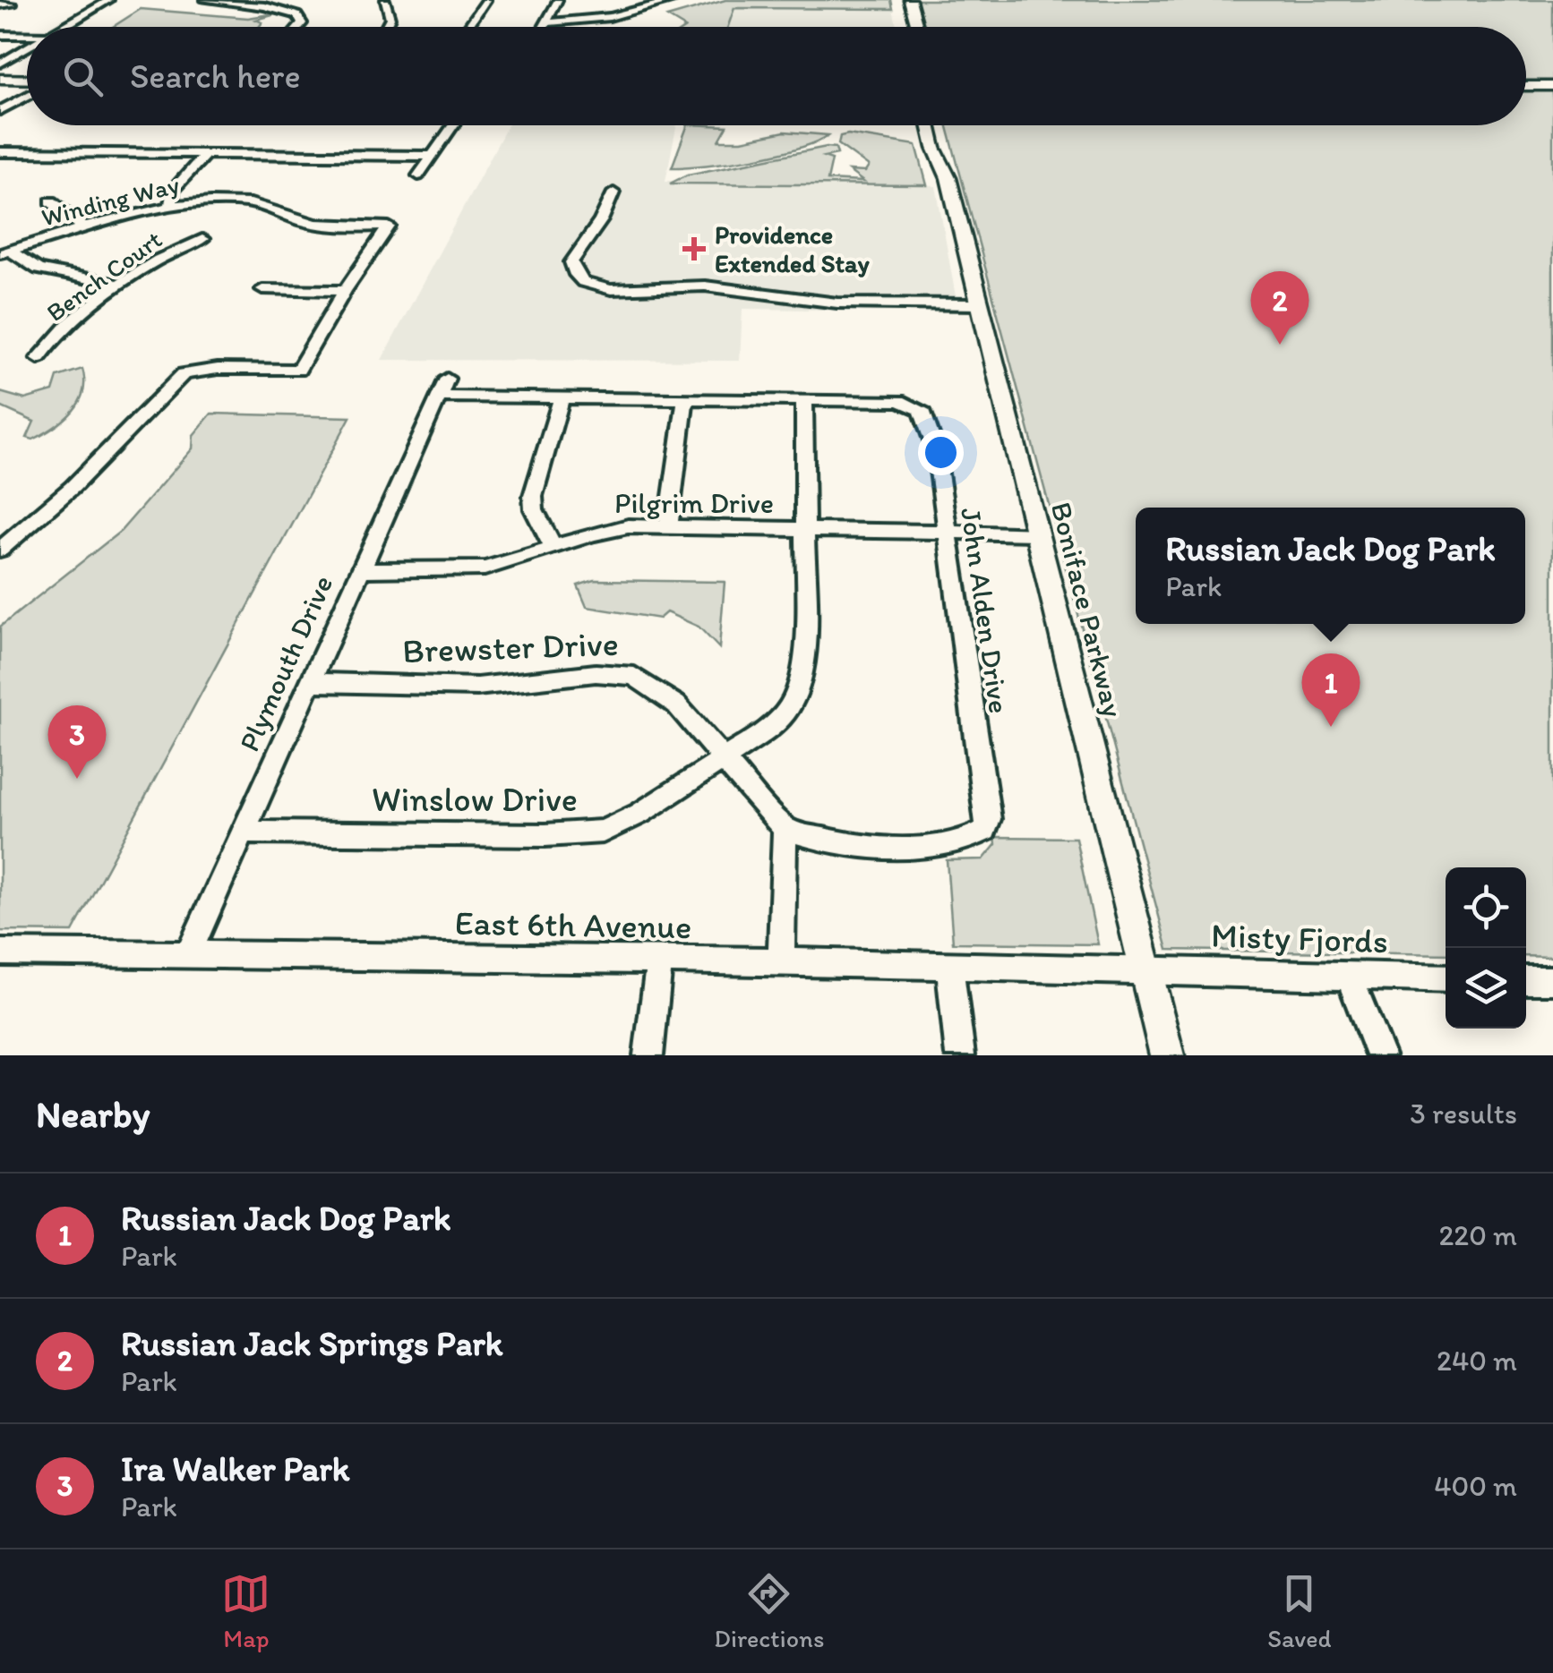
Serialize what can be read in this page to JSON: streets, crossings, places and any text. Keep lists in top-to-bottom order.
{
  "streets": {
    "main road": ["Boniface Parkway"],
    "street": [
      "Winding Way",
      "Bench Court",
      "Pilgrim Drive",
      "John Alden Drive",
      "Brewster Drive",
      "Plymouth Drive",
      "Winslow Drive",
      "East 6th Avenue",
      "Misty Fjords"
    ]
  },
  "crossings": [
    ["Pilgrim Drive", "Boniface Parkway"],
    ["Pilgrim Drive", "John Alden Drive"],
    ["Pilgrim Drive", "Plymouth Drive"],
    ["Pilgrim Drive", "Winslow Drive"],
    ["Boniface Parkway", "East 6th Avenue"],
    ["Boniface Parkway", "Misty Fjords"],
    ["John Alden Drive", "Brewster Drive"],
    ["John Alden Drive", "Plymouth Drive"],
    ["John Alden Drive", "Winslow Drive"],
    ["Brewster Drive", "Plymouth Drive"],
    ["Brewster Drive", "Winslow Drive"],
    ["Plymouth Drive", "Winslow Drive"],
    ["Plymouth Drive", "East 6th Avenue"],
    ["East 6th Avenue", "Misty Fjords"]
  ],
  "places": {
    "health": ["Providence Extended Stay"]
  },
  "page": {
    "search": "Search here",
    "pins": ["2", "1", "3"],
    "popup": ["Russian Jack Dog Park", "Park"],
    "heading": ["Nearby", "3 results"],
    "list": [
      {
        "mark": "1",
        "name": "Russian Jack Dog Park",
        "note": "Park",
        "value": "220 m"
      },
      {
        "mark": "2",
        "name": "Russian Jack Springs Park",
        "note": "Park",
        "value": "240 m"
      },
      {
        "mark": "3",
        "name": "Ira Walker Park",
        "note": "Park",
        "value": "400 m"
      }
    ],
    "nav": ["Map", "Directions", "Saved"]
  }
}
